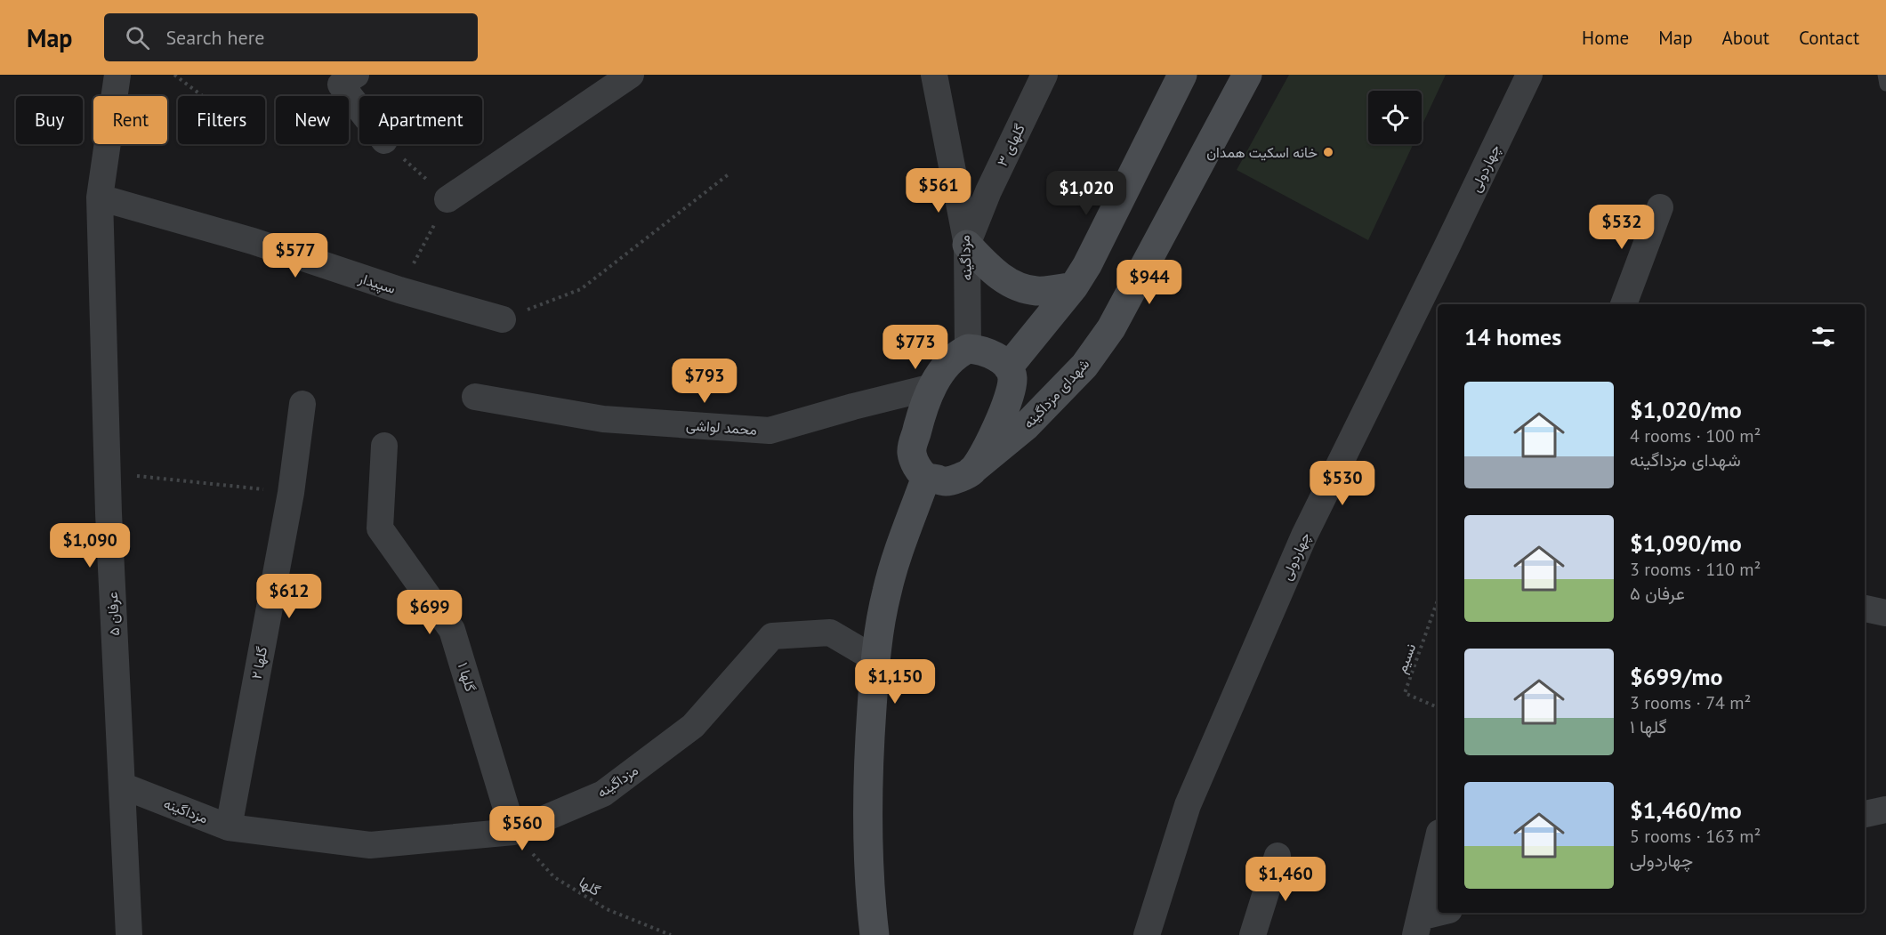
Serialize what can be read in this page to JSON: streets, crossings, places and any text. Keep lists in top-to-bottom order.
{
  "streets": {
    "street": [
      "گلهای ۳",
      "چهاردولی",
      "مزداگینه",
      "سپیدار",
      "شهدای مزداگینه",
      "محمد لواشی",
      "عرفان ۵",
      "گلها ۲",
      "گلها ۱"
    ],
    "path": ["نسیم", "گلها"]
  },
  "crossings": [
    ["گلهای ۳", "مزداگینه"],
    ["مزداگینه", "عرفان ۵"],
    ["مزداگینه", "گلها ۲"],
    ["مزداگینه", "گلها ۱"],
    ["مزداگینه", "گلها"],
    ["سپیدار", "عرفان ۵"],
    ["گلها ۱", "گلها"]
  ],
  "places": ["خانه اسكيت همدان"],
  "page": {
    "header": "Map",
    "search": "Search here",
    "nav": [
      "Home",
      "Map",
      "About",
      "Contact"
    ],
    "chip": [
      "Buy",
      "Rent",
      "Filters",
      "New",
      "Apartment"
    ],
    "price": [
      "$561",
      "$1,020",
      "$532",
      "$577",
      "$944",
      "$773",
      "$793",
      "$530",
      "$1,090",
      "$612",
      "$699",
      "$1,150",
      "$560",
      "$1,460"
    ],
    "heading": "14 homes",
    "list": [
      {
        "name": "$1,020/mo",
        "note": "4 rooms · 100 m² · شهدای مزداگینه"
      },
      {
        "name": "$1,090/mo",
        "note": "3 rooms · 110 m² · عرفان ۵"
      },
      {
        "name": "$699/mo",
        "note": "3 rooms · 74 m² · گلها ۱"
      },
      {
        "name": "$1,460/mo",
        "note": "5 rooms · 163 m² · چهاردولی"
      }
    ]
  }
}
